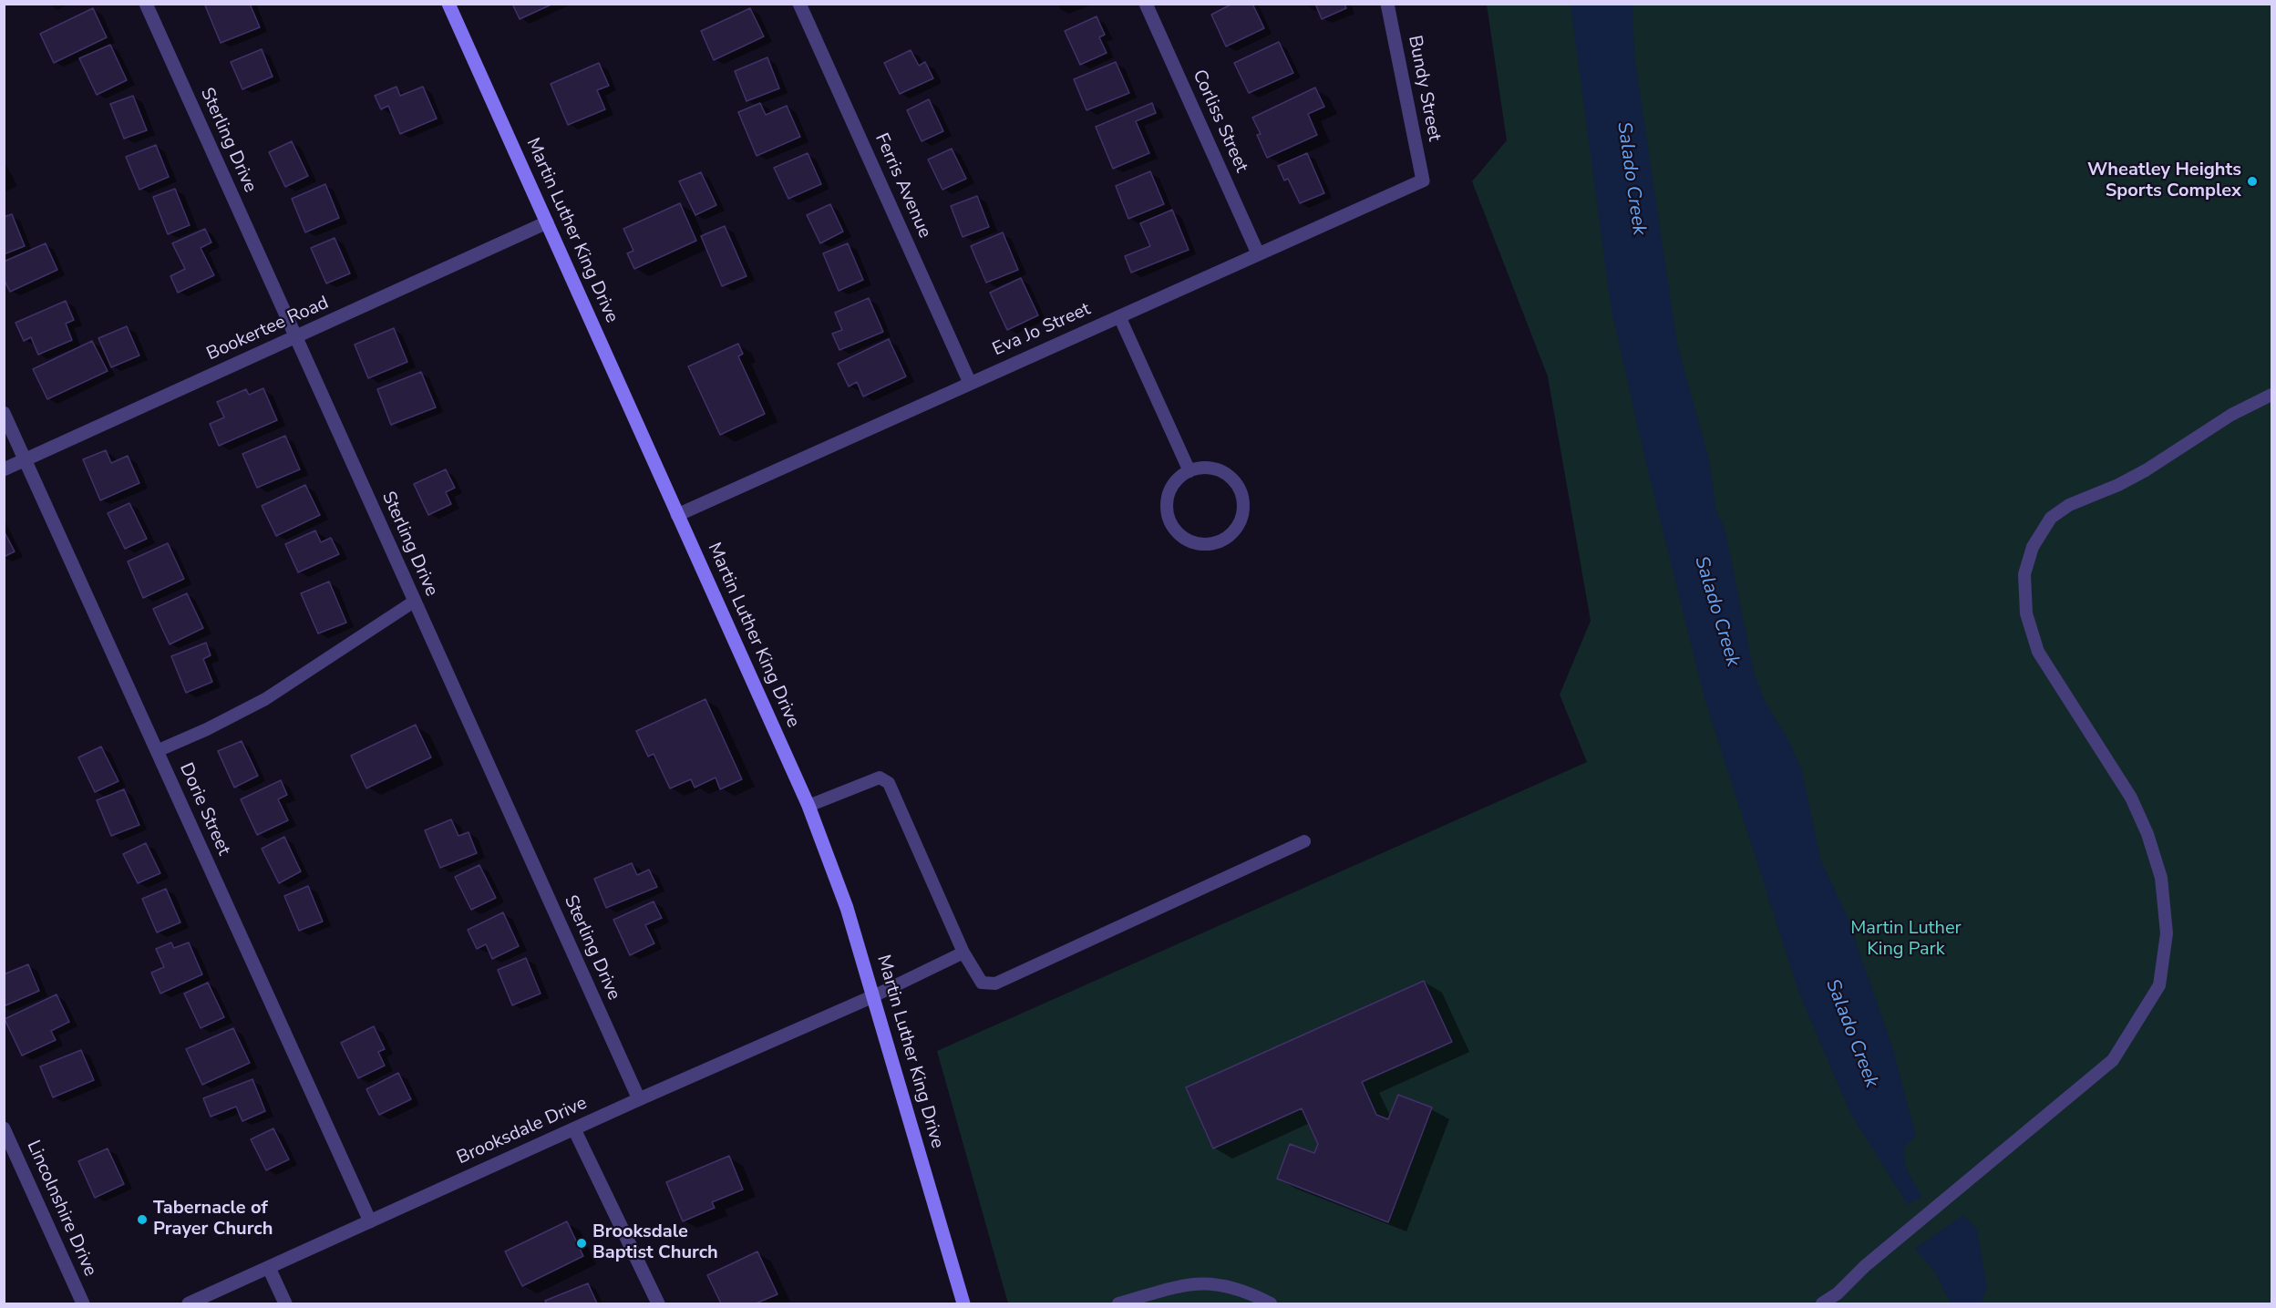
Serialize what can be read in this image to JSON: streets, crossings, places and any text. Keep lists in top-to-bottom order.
{
  "streets": {
    "main road": ["Martin Luther King Drive"],
    "street": [
      "Bundy Street",
      "Corliss Street",
      "Sterling Drive",
      "Ferris Avenue",
      "Bookertee Road",
      "Eva Jo Street",
      "Dorie Street",
      "Brooksdale Drive",
      "Lincolnshire Drive"
    ]
  },
  "crossings": [
    ["Bundy Street", "Eva Jo Street"],
    ["Corliss Street", "Eva Jo Street"],
    ["Sterling Drive", "Bookertee Road"],
    ["Sterling Drive", "Brooksdale Drive"],
    ["Ferris Avenue", "Eva Jo Street"],
    ["Martin Luther King Drive", "Bookertee Road"],
    ["Martin Luther King Drive", "Eva Jo Street"],
    ["Martin Luther King Drive", "Brooksdale Drive"],
    ["Bookertee Road", "Dorie Street"],
    ["Dorie Street", "Brooksdale Drive"]
  ],
  "water": ["Salado Creek"],
  "parks": ["Martin Luther King Park"],
  "places": ["Wheatley Heights Sports Complex", "Tabernacle of Prayer Church", "Brooksdale Baptist Church"]
}
